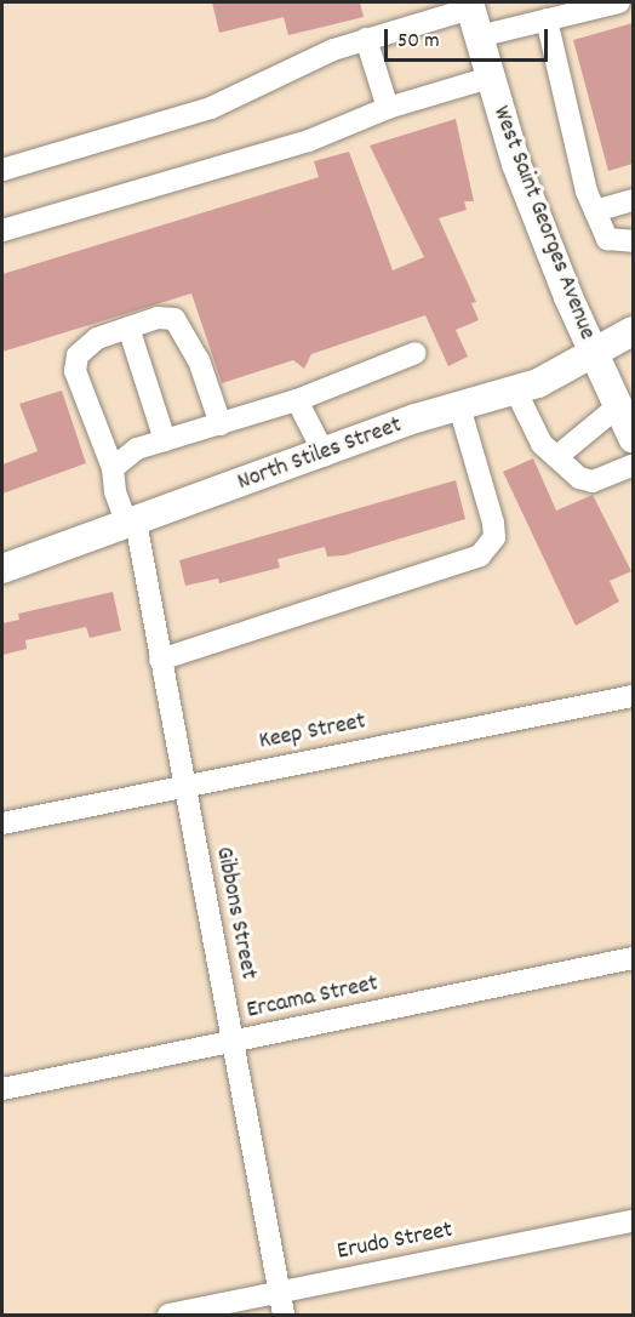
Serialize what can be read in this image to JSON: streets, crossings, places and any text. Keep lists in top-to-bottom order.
{
  "streets": {
    "main road": ["West Saint Georges Avenue", "North Stiles Street"],
    "street": [
      "Keep Street",
      "Gibbons Street",
      "Ercama Street",
      "Erudo Street"
    ]
  },
  "crossings": [
    ["West Saint Georges Avenue", "North Stiles Street"],
    ["North Stiles Street", "Gibbons Street"],
    ["Keep Street", "Gibbons Street"],
    ["Gibbons Street", "Ercama Street"],
    ["Gibbons Street", "Erudo Street"]
  ],
  "scale_bar": "50 m"
}
